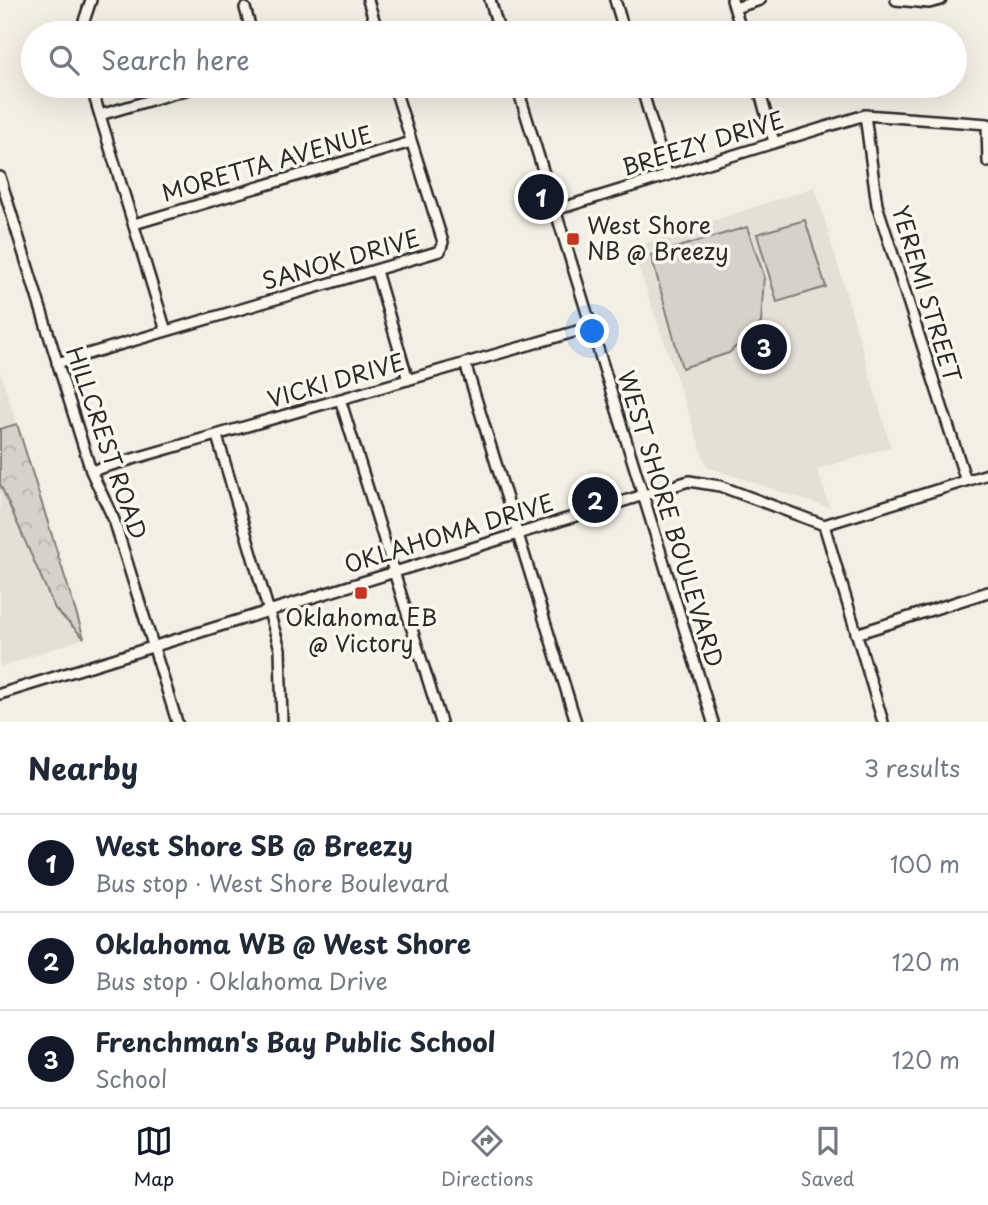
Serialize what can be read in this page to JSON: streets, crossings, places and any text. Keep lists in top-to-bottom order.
{
  "streets": {
    "street": [
      "BREEZY DRIVE",
      "MORETTA AVENUE",
      "SANOK DRIVE",
      "YEREMI STREET",
      "VICKI DRIVE",
      "HILLCREST ROAD",
      "WEST SHORE BOULEVARD",
      "OKLAHOMA DRIVE"
    ]
  },
  "crossings": [
    ["BREEZY DRIVE", "YEREMI STREET"],
    ["BREEZY DRIVE", "WEST SHORE BOULEVARD"],
    ["MORETTA AVENUE", "SANOK DRIVE"],
    ["SANOK DRIVE", "HILLCREST ROAD"],
    ["VICKI DRIVE", "HILLCREST ROAD"],
    ["VICKI DRIVE", "WEST SHORE BOULEVARD"],
    ["HILLCREST ROAD", "OKLAHOMA DRIVE"],
    ["WEST SHORE BOULEVARD", "OKLAHOMA DRIVE"]
  ],
  "places": {
    "transit": ["West Shore NB @ Breezy", "Oklahoma EB @ Victory"]
  },
  "page": {
    "search": "Search here",
    "pins": ["1", "3", "2"],
    "heading": ["Nearby", "3 results"],
    "list": [
      {
        "mark": "1",
        "name": "West Shore SB @ Breezy",
        "note": "Bus stop · West Shore Boulevard",
        "value": "100 m"
      },
      {
        "mark": "2",
        "name": "Oklahoma WB @ West Shore",
        "note": "Bus stop · Oklahoma Drive",
        "value": "120 m"
      },
      {
        "mark": "3",
        "name": "Frenchman's Bay Public School",
        "note": "School",
        "value": "120 m"
      }
    ],
    "nav": ["Map", "Directions", "Saved"]
  }
}
